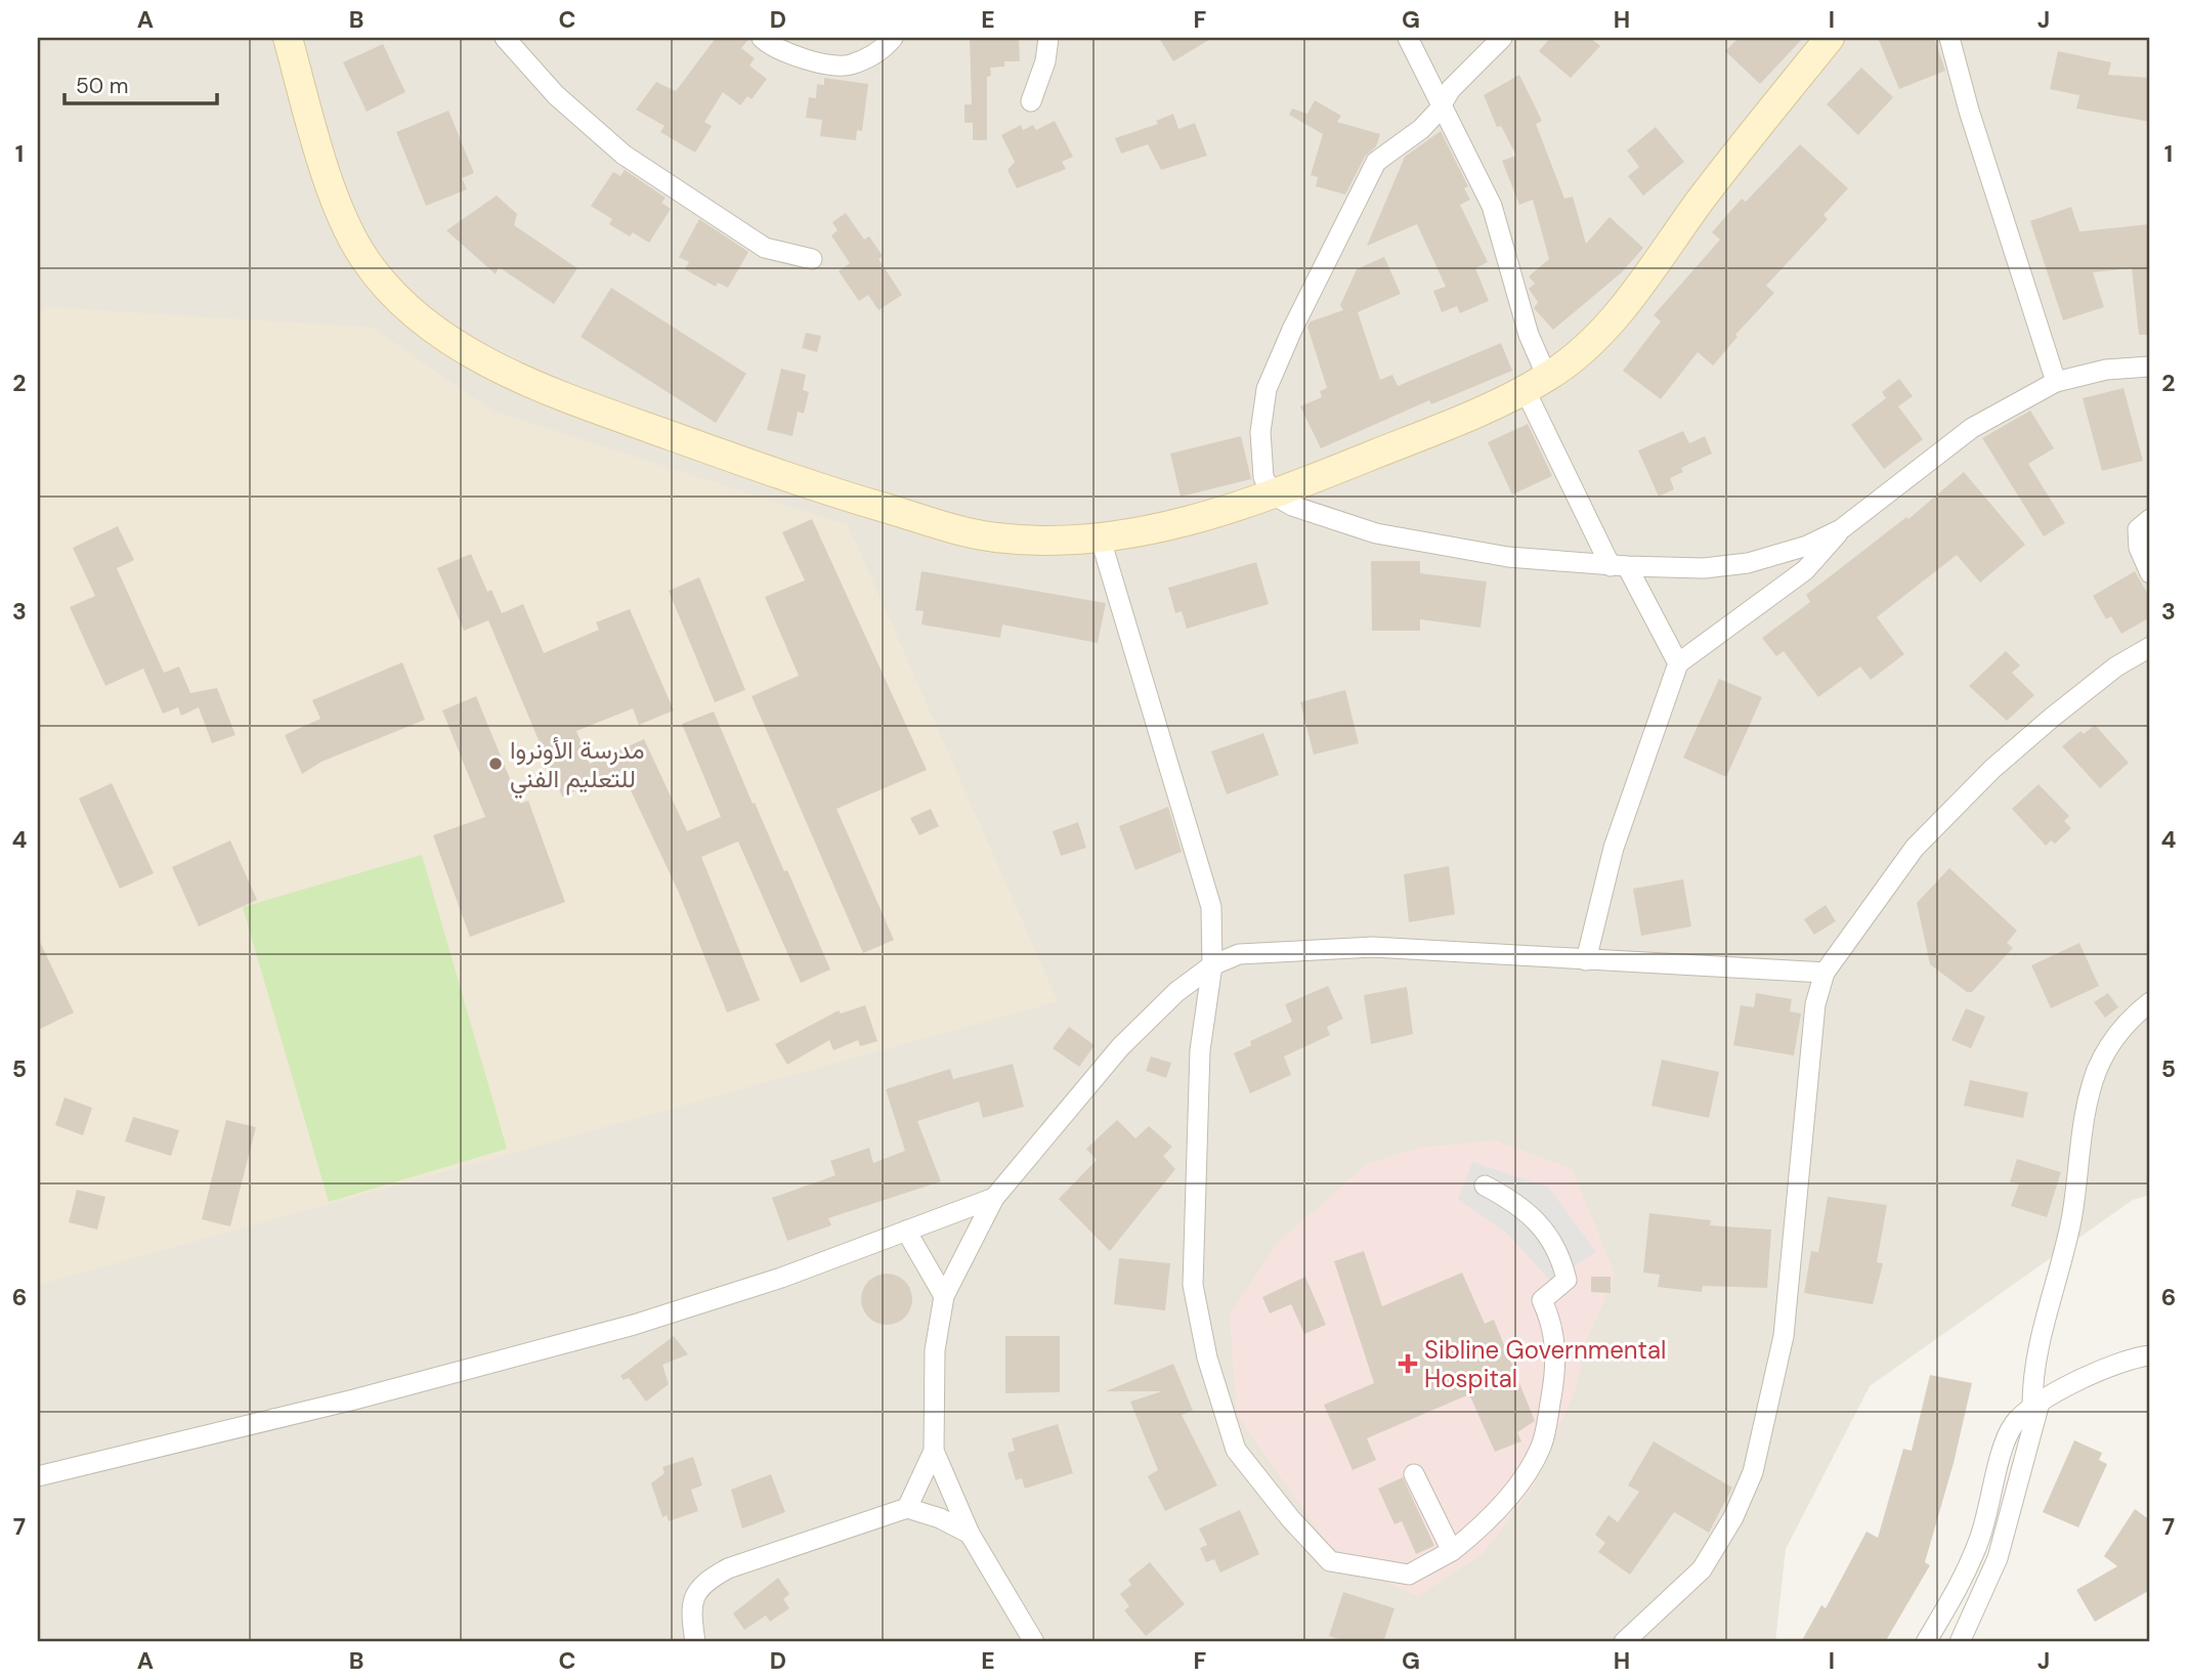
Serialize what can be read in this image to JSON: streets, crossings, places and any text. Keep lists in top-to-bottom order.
{
  "places": {
    "other": ["مدرسة الأونروا للتعليم الفني"],
    "health": ["Sibline Governmental Hospital"]
  },
  "scale_bar": "50 m",
  "grid": {
    "columns": [
      "A",
      "B",
      "C",
      "D",
      "E",
      "F",
      "G",
      "H",
      "I",
      "J"
    ],
    "rows": [
      "1",
      "2",
      "3",
      "4",
      "5",
      "6",
      "7"
    ]
  }
}
